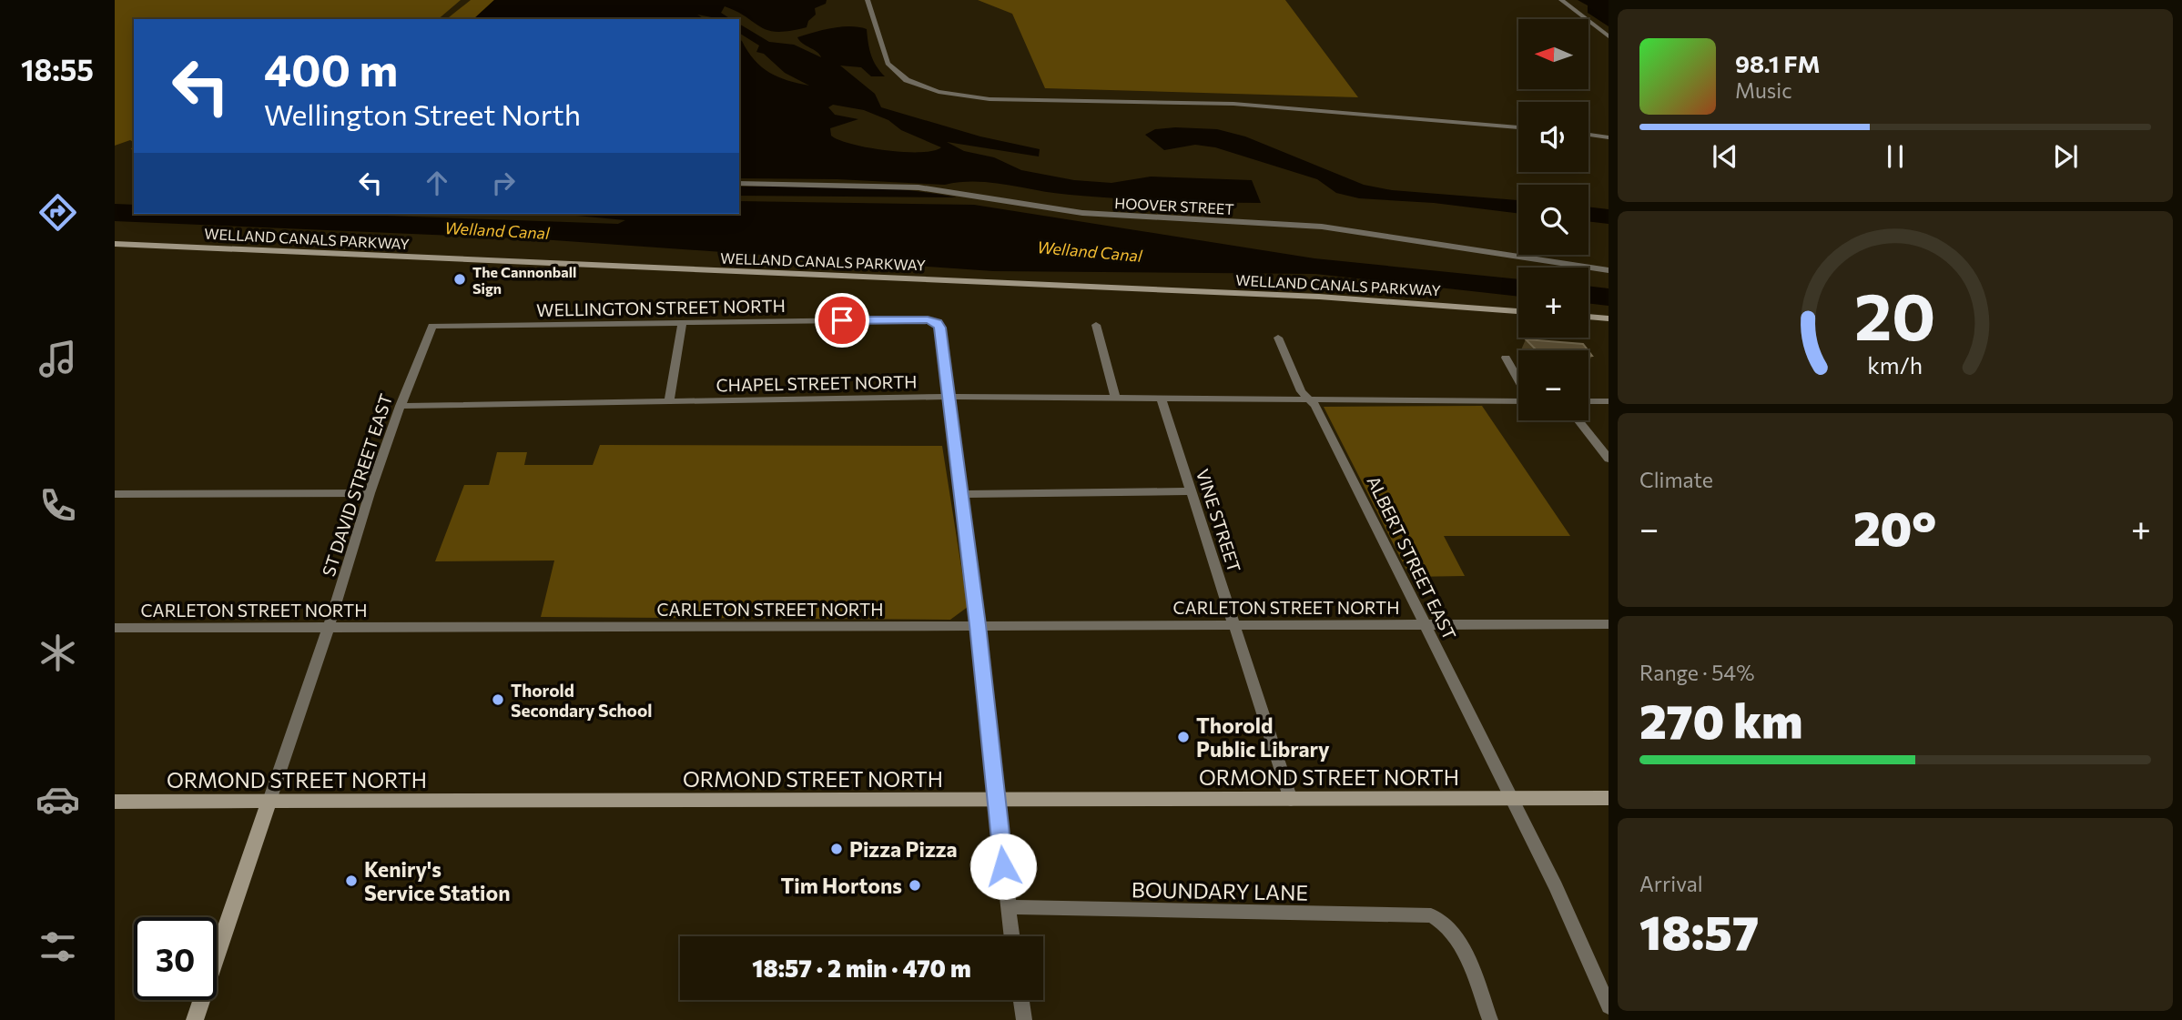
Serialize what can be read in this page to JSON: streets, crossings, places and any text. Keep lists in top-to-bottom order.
{
  "streets": {
    "street": [
      "HOOVER STREET",
      "WELLAND CANALS PARKWAY",
      "WELLINGTON STREET NORTH",
      "CHAPEL STREET NORTH",
      "ST DAVID STREET EAST",
      "VINE STREET",
      "ALBERT STREET EAST",
      "CARLETON STREET NORTH",
      "ORMOND STREET NORTH",
      "BOUNDARY LANE"
    ]
  },
  "crossings": [
    ["WELLINGTON STREET NORTH", "CHAPEL STREET NORTH"],
    ["WELLINGTON STREET NORTH", "ST DAVID STREET EAST"],
    ["CHAPEL STREET NORTH", "ST DAVID STREET EAST"],
    ["CHAPEL STREET NORTH", "VINE STREET"],
    ["CHAPEL STREET NORTH", "ALBERT STREET EAST"],
    ["ST DAVID STREET EAST", "CARLETON STREET NORTH"],
    ["ST DAVID STREET EAST", "ORMOND STREET NORTH"],
    ["VINE STREET", "CARLETON STREET NORTH"],
    ["VINE STREET", "ORMOND STREET NORTH"],
    ["ALBERT STREET EAST", "CARLETON STREET NORTH"],
    ["ALBERT STREET EAST", "ORMOND STREET NORTH"]
  ],
  "water": ["Welland Canal"],
  "places": [
    "The Cannonball Sign",
    "Thorold Secondary School",
    "Thorold Public Library",
    "Pizza Pizza",
    "Keniry's Service Station",
    "Tim Hortons"
  ],
  "north": "left",
  "page": {
    "tabs": "18:55",
    "map_buttons": ["+", "−"],
    "turn": ["400 m", "Wellington Street North"],
    "song": ["98.1 FM", "Music"],
    "tile": [
      "Climate",
      ["Range · 54%", "270 km"],
      ["Arrival", "18:57"]
    ],
    "heat": ["−", "20°", "+"],
    "limit": "30",
    "trip": "18:57 · 2 min · 470 m",
    "gauge": ["20", "km/h"]
  }
}
